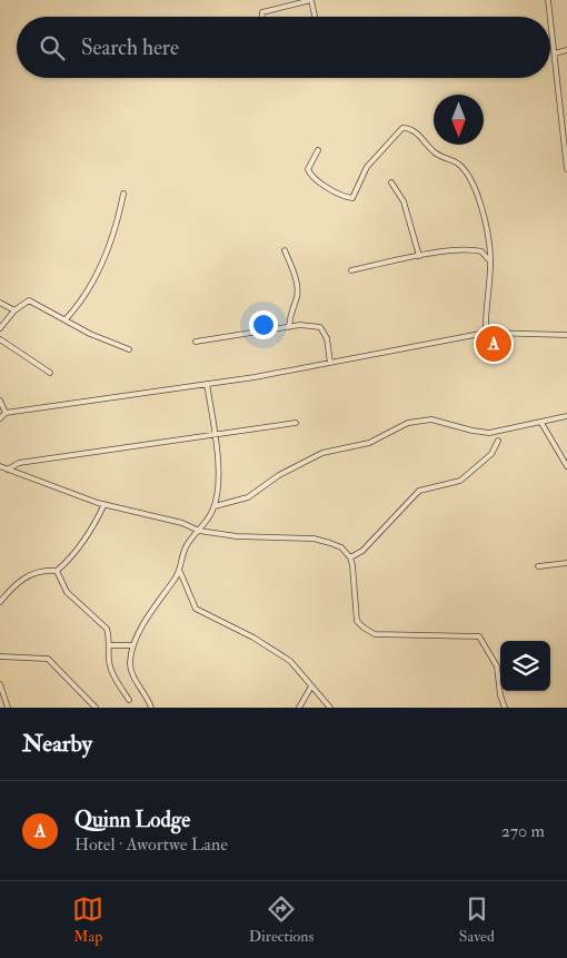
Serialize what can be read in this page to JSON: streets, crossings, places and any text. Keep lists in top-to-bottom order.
{
  "north": "bottom",
  "page": {
    "search": "Search here",
    "pins": "A",
    "heading": "Nearby",
    "list": [
      {
        "mark": "A",
        "name": "Quinn Lodge",
        "note": "Hotel · Awortwe Lane",
        "value": "270 m"
      }
    ],
    "nav": ["Map", "Directions", "Saved"]
  }
}
